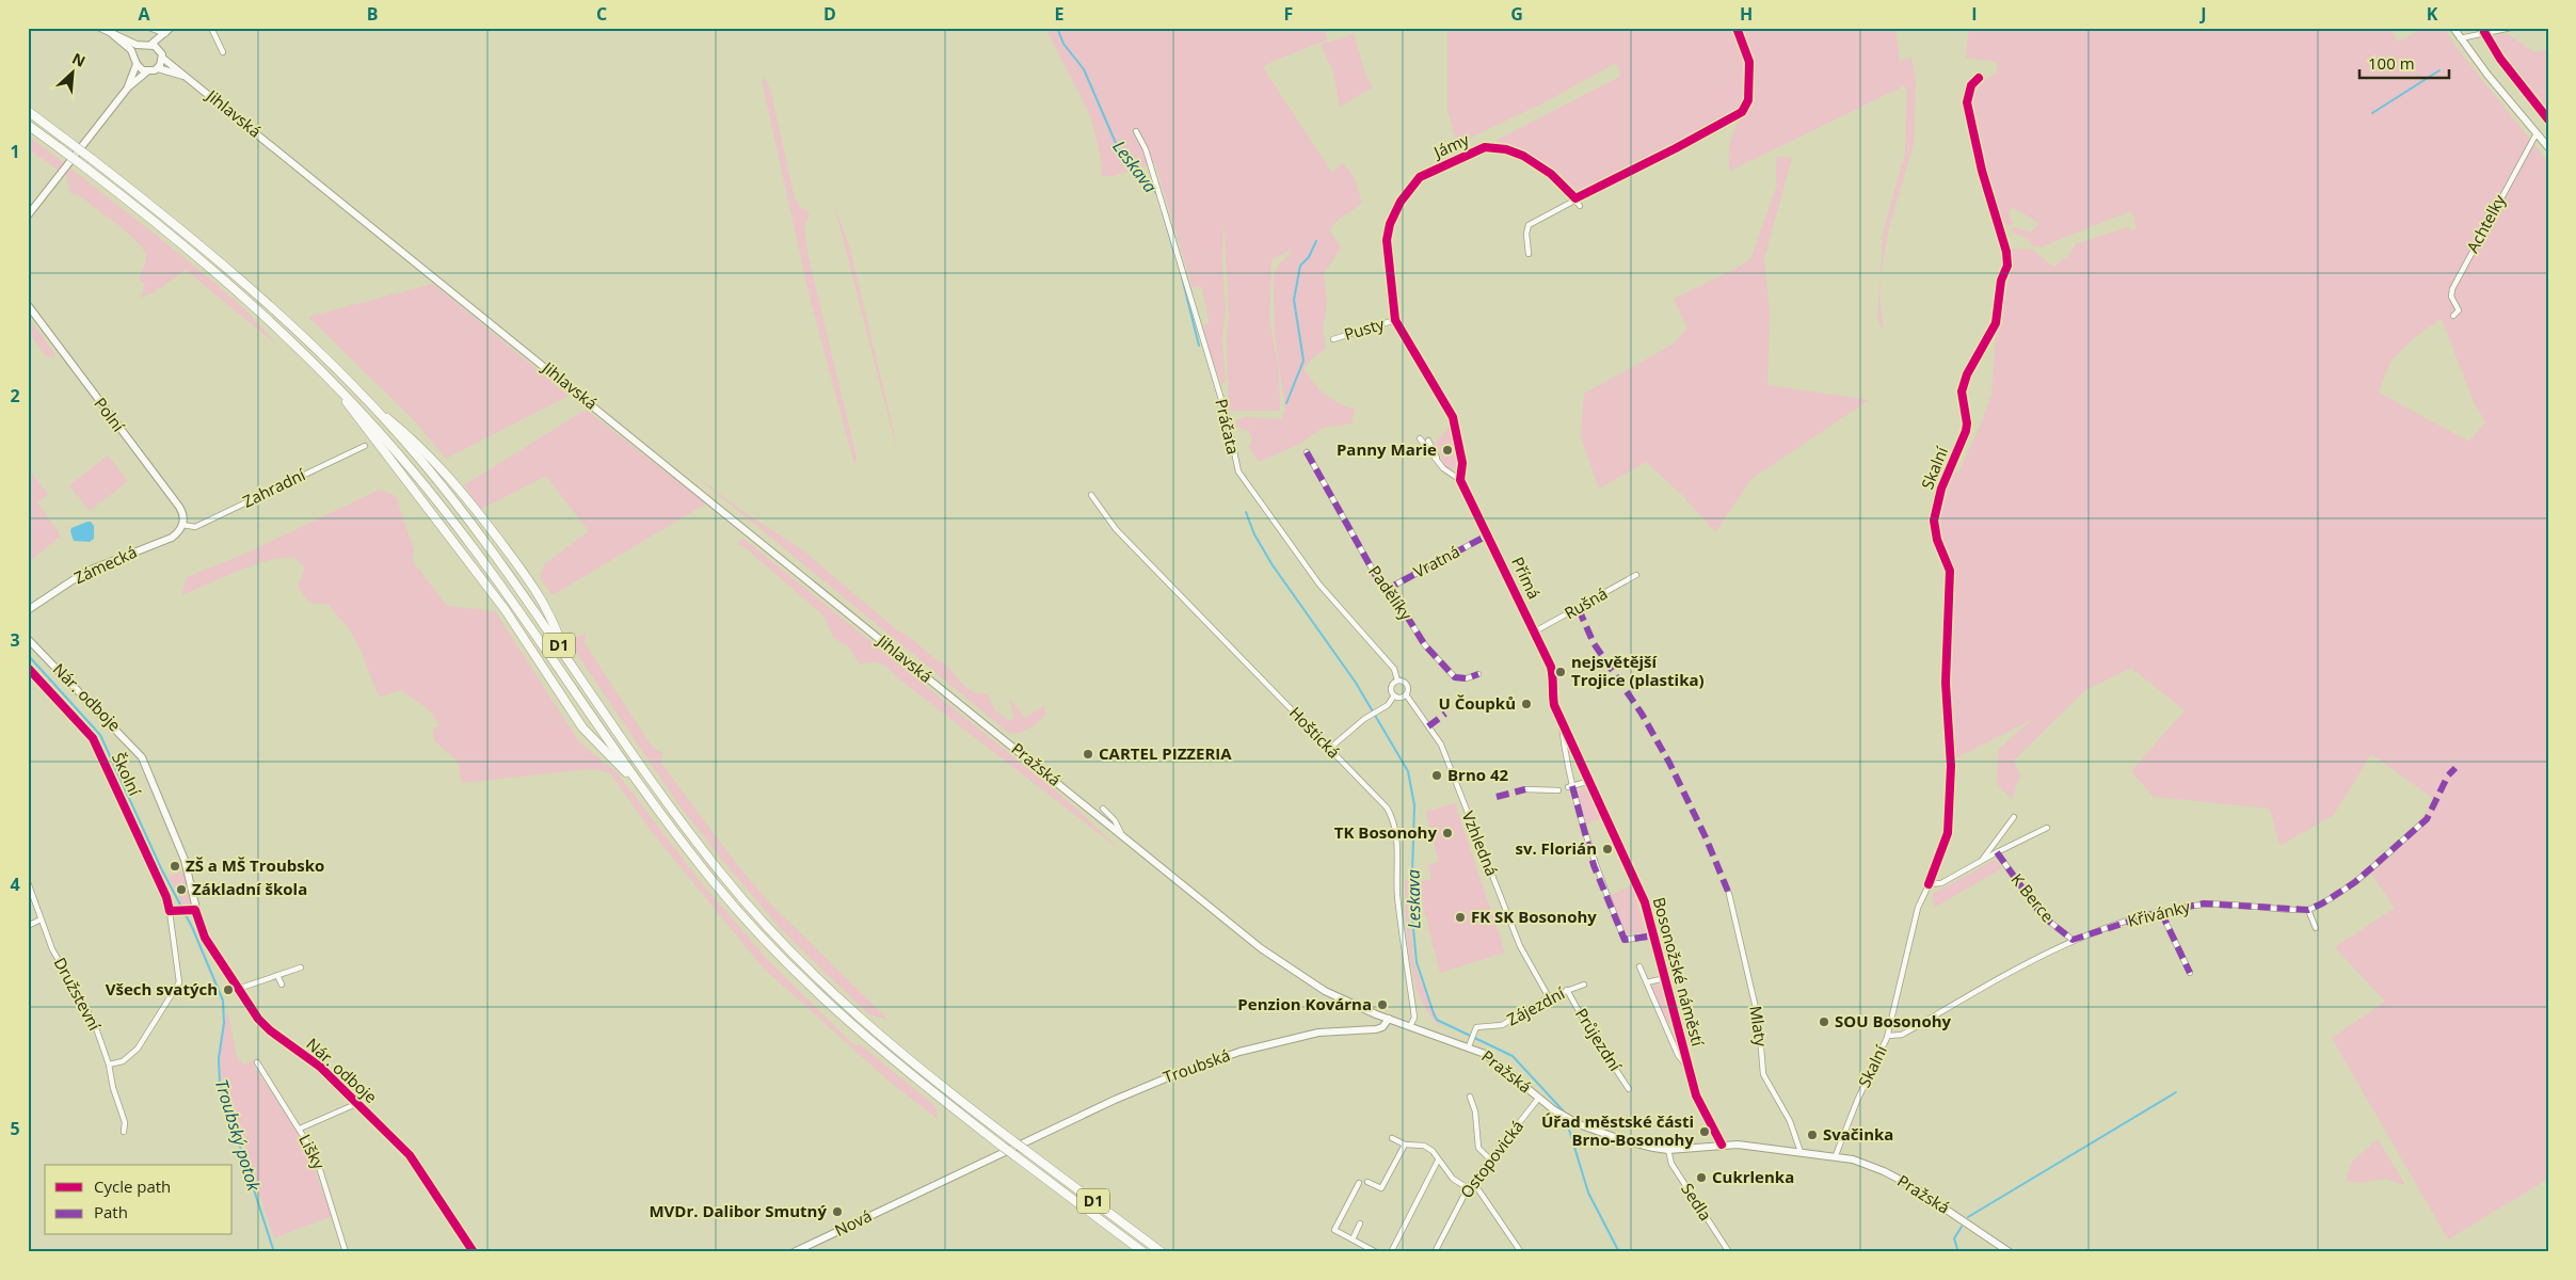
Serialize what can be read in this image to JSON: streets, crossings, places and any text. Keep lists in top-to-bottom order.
{
  "streets": {
    "highway": ["D1"],
    "main road": [
      "Jihlavská",
      "Polní",
      "Zámecká",
      "Nár. odboje",
      "Pražská",
      "Troubská",
      "Nová"
    ],
    "street": [
      "Jámy",
      "Achtelky",
      "Pusty",
      "Práčata",
      "Skalní",
      "Zahradní",
      "Vratná",
      "Přímá",
      "Padělíky",
      "Rušná",
      "Hoštická",
      "Školní",
      "Vzhledná",
      "K Berce",
      "Křivánky",
      "Bosonožské náměstí",
      "Družstevní",
      "Zájezdní",
      "Mlaty",
      "Průjezdní",
      "Lišky",
      "Ostopovická",
      "Sedla"
    ]
  },
  "crossings": [
    ["Jihlavská", "Pražská"],
    ["Jámy", "Pusty"],
    ["Polní", "Zahradní"],
    ["Polní", "Zámecká"],
    ["Práčata", "Vzhledná"],
    ["Skalní", "Pražská"],
    ["Skalní", "Křivánky"],
    ["Zahradní", "Zámecká"],
    ["Vratná", "Přímá"],
    ["Vratná", "Padělíky"],
    ["Přímá", "Rušná"],
    ["Přímá", "Bosonožské náměstí"],
    ["D1", "Troubská"],
    ["Hoštická", "Pražská"],
    ["Pražská", "Bosonožské náměstí"],
    ["Pražská", "Zájezdní"],
    ["Pražská", "Mlaty"],
    ["Pražská", "Troubská"],
    ["Pražská", "Ostopovická"],
    ["Pražská", "Sedla"],
    ["Školní", "Družstevní"],
    ["Vzhledná", "Zájezdní"],
    ["K Berce", "Křivánky"],
    ["Zájezdní", "Průjezdní"],
    ["Troubská", "Nová"]
  ],
  "water": ["Leskava", "Troubský potok"],
  "places": [
    "Panny Marie",
    "nejsvětější Trojice (plastika)",
    "U Čoupků",
    "CARTEL PIZZERIA",
    "Brno 42",
    "TK Bosonohy",
    "sv. Florián",
    "ZŠ a MŠ Troubsko",
    "Základní škola",
    "FK SK Bosonohy",
    "Všech svatých",
    "Penzion Kovárna",
    "SOU Bosonohy",
    "Úřad městské části Brno-Bosonohy",
    "Svačinka",
    "Cukrlenka",
    "MVDr. Dalibor Smutný"
  ],
  "legend": ["Cycle path", "Path"],
  "scale_bar": "100 m",
  "north": "top right",
  "grid": {
    "columns": [
      "A",
      "B",
      "C",
      "D",
      "E",
      "F",
      "G",
      "H",
      "I",
      "J",
      "K"
    ],
    "rows": [
      "1",
      "2",
      "3",
      "4",
      "5"
    ]
  }
}
